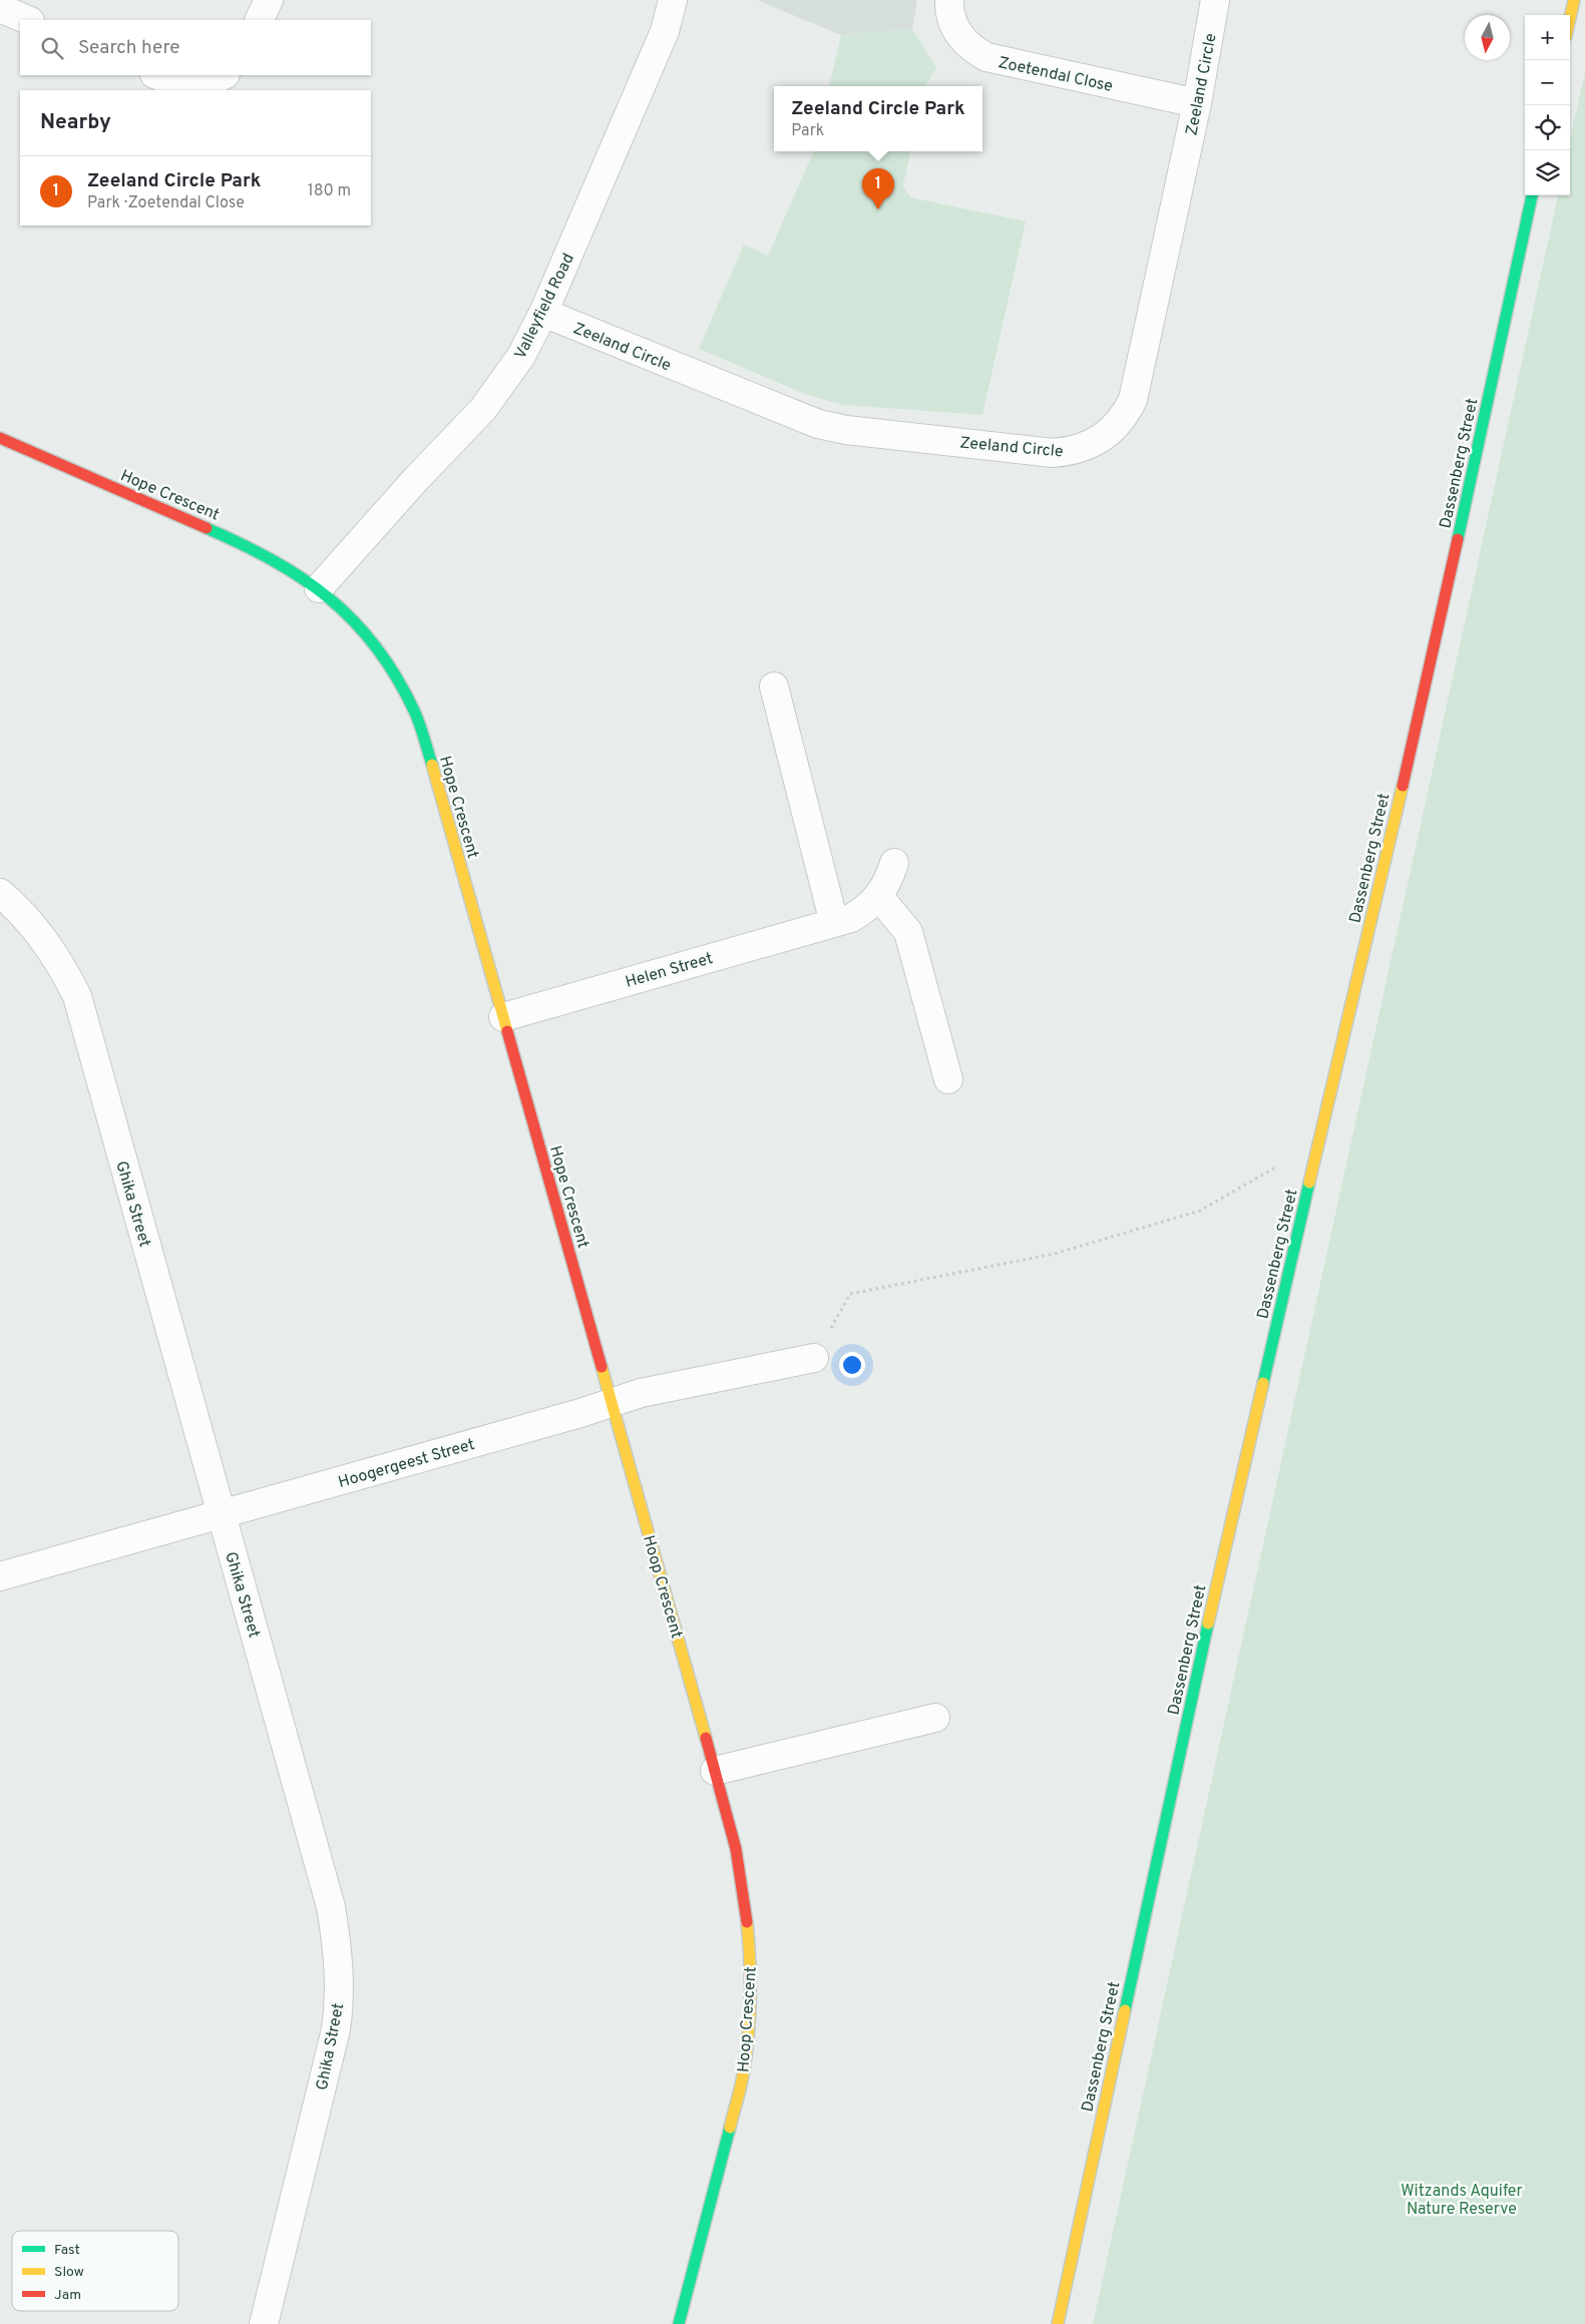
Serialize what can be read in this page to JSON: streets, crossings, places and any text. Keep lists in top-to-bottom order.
{
  "streets": {
    "main road": ["Dassenberg Street", "Hope Crescent", "Hoop Crescent"],
    "street": [
      "Zoetendal Close",
      "Zeeland Circle",
      "Valleyfield Road",
      "Helen Street",
      "Ghika Street",
      "Hoogergeest Street"
    ]
  },
  "crossings": [
    ["Zoetendal Close", "Zeeland Circle"],
    ["Zeeland Circle", "Valleyfield Road"],
    ["Valleyfield Road", "Hope Crescent"],
    ["Hope Crescent", "Helen Street"],
    ["Hope Crescent", "Hoogergeest Street"],
    ["Hope Crescent", "Hoop Crescent"],
    ["Ghika Street", "Hoogergeest Street"],
    ["Hoogergeest Street", "Hoop Crescent"]
  ],
  "parks": ["Witzands Aquifer Nature Reserve"],
  "legend": ["Fast", "Slow", "Jam"],
  "north": "bottom",
  "page": {
    "map_buttons": ["+", "−"],
    "search": "Search here",
    "popup": ["Zeeland Circle Park", "Park"],
    "heading": "Nearby",
    "list": [
      {
        "mark": "1",
        "name": "Zeeland Circle Park",
        "note": "Park · Zoetendal Close",
        "value": "180 m"
      }
    ],
    "pins": "1"
  }
}
